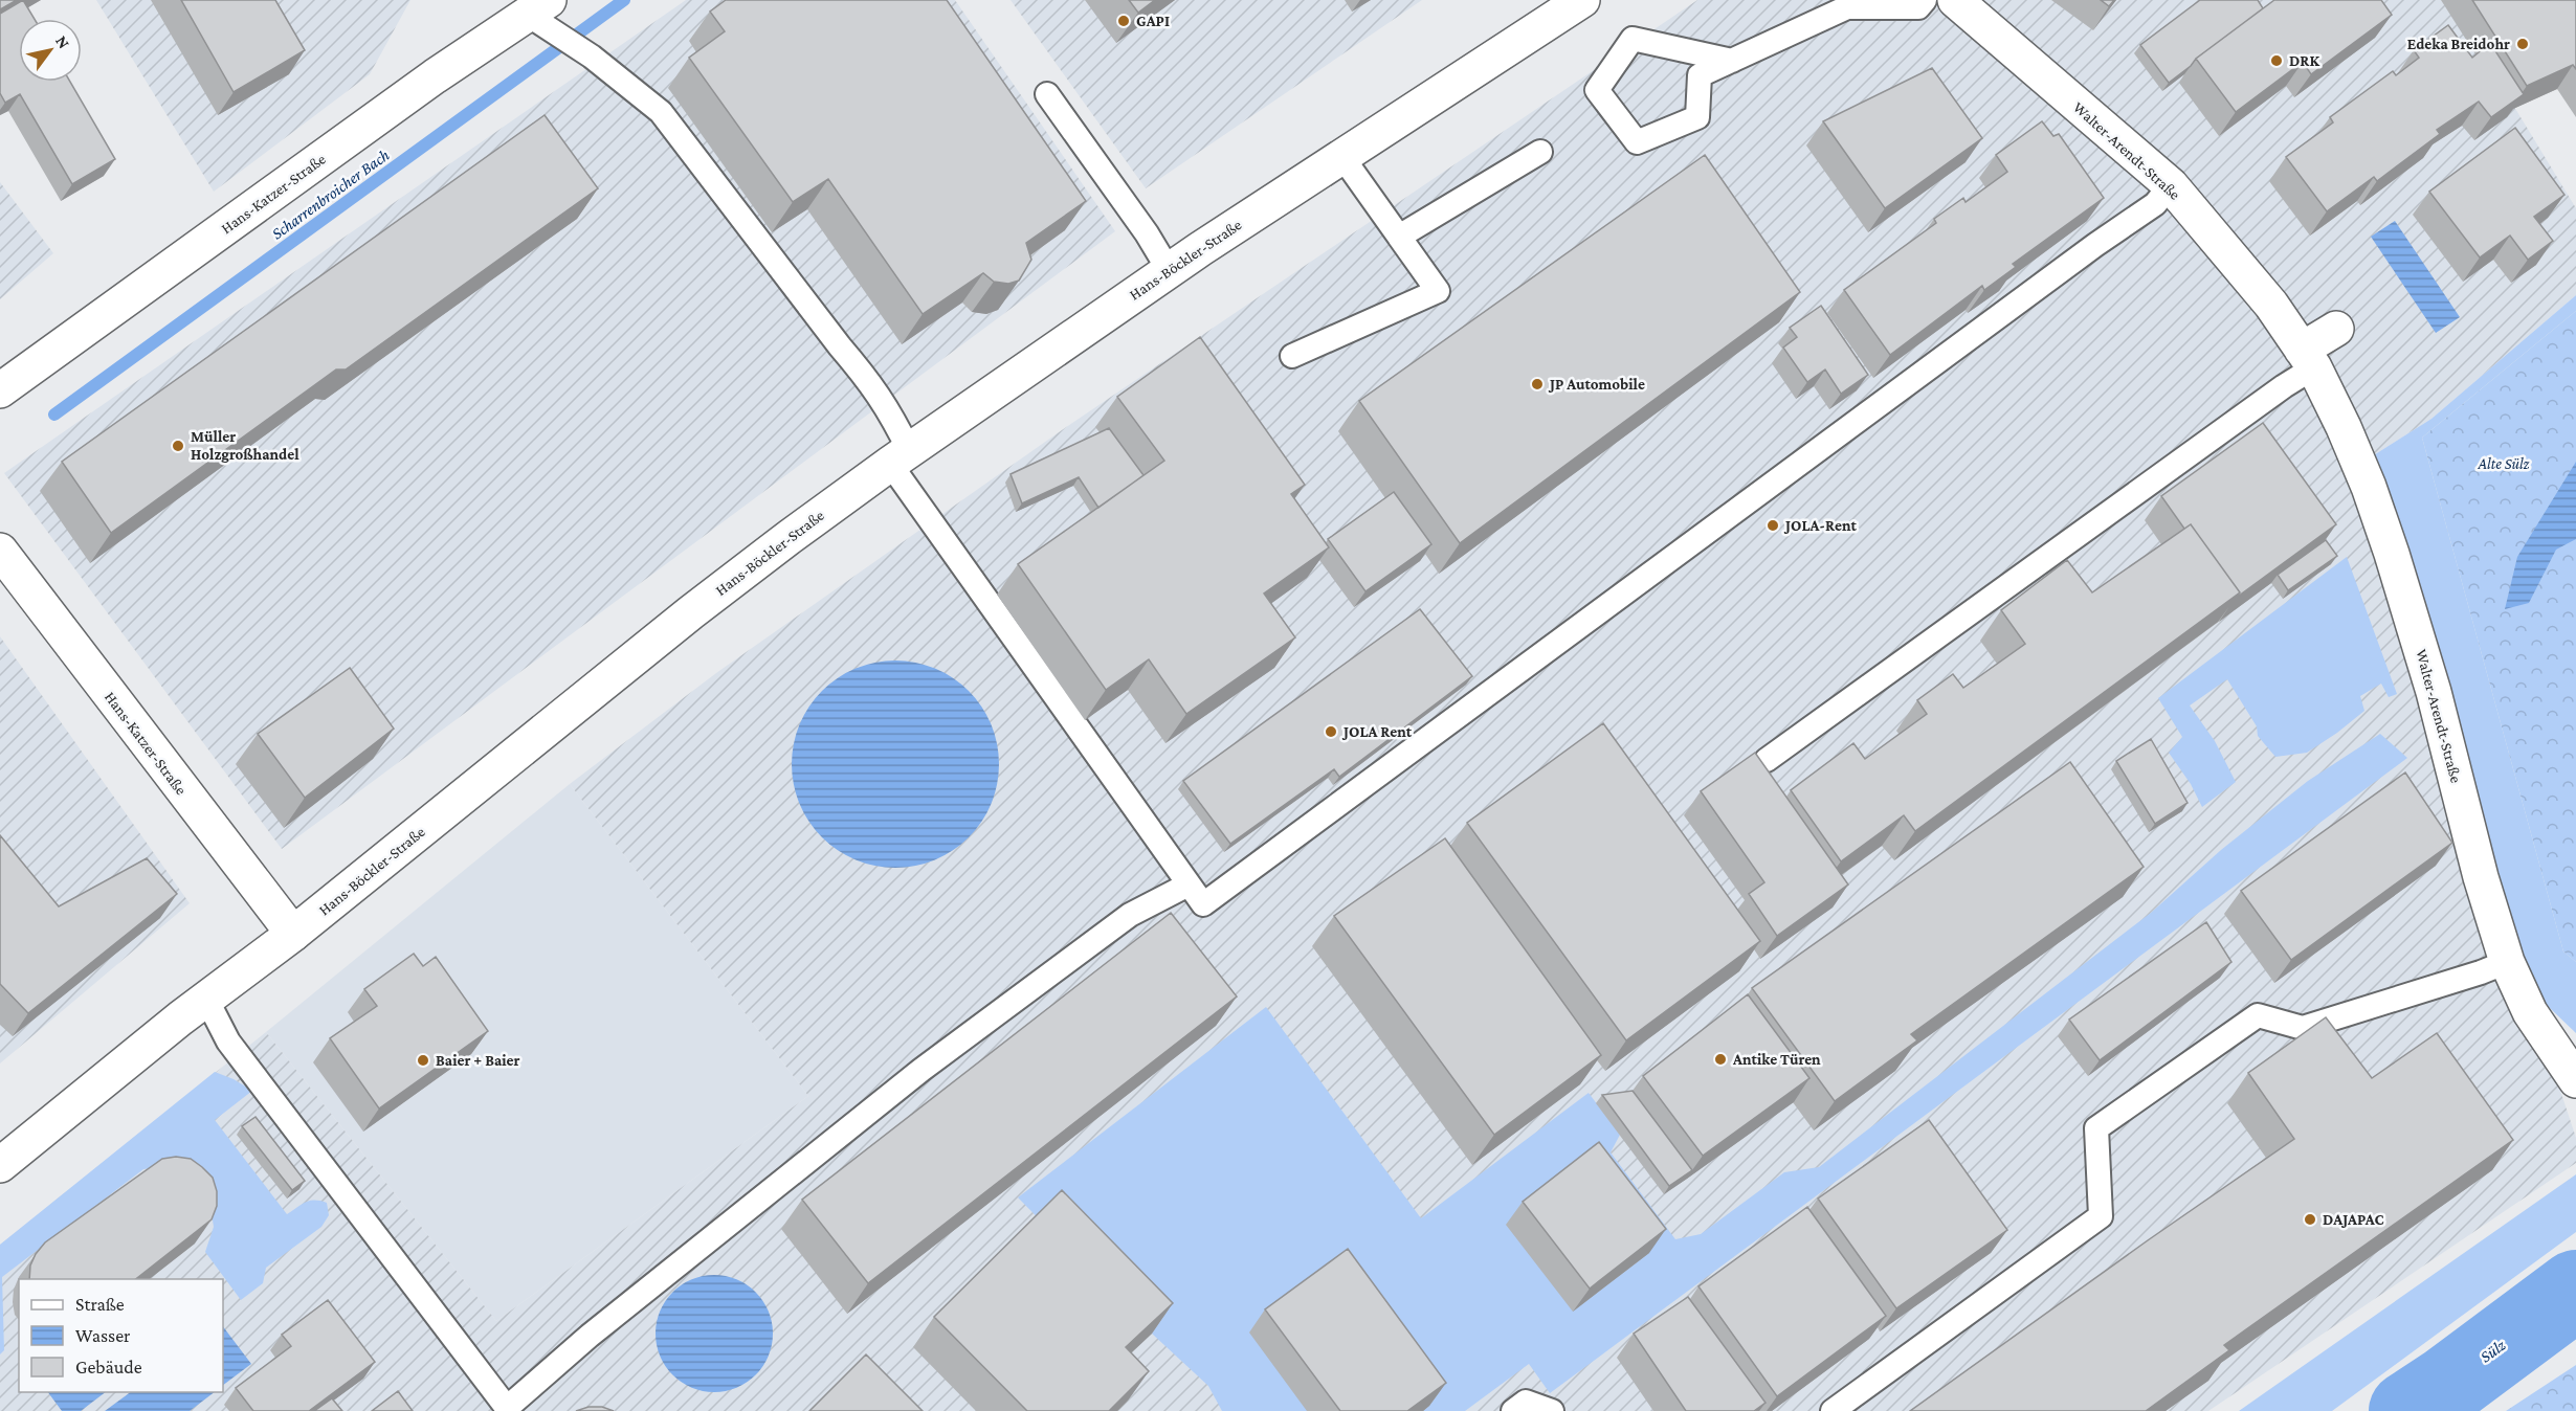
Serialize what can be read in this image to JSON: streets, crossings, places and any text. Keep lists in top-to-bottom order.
{
  "streets": {
    "street": ["Walter-Arendt-Straße", "Hans-Katzer-Straße", "Hans-Böckler-Straße"]
  },
  "crossings": [
    ["Hans-Katzer-Straße", "Hans-Böckler-Straße"]
  ],
  "water": ["Scharrenbroicher Bach", "Sülz"],
  "parks": ["Alte Sülz"],
  "places": [
    "GAPI",
    "Edeka Breidohr",
    "DRK",
    "JP Automobile",
    "Müller Holzgroßhandel",
    "JOLA-Rent",
    "JOLA Rent",
    "Antike Türen",
    "Baier + Baier",
    "DAJAPAC"
  ],
  "legend": ["Straße", "Wasser", "Gebäude"],
  "north": "top right"
}
